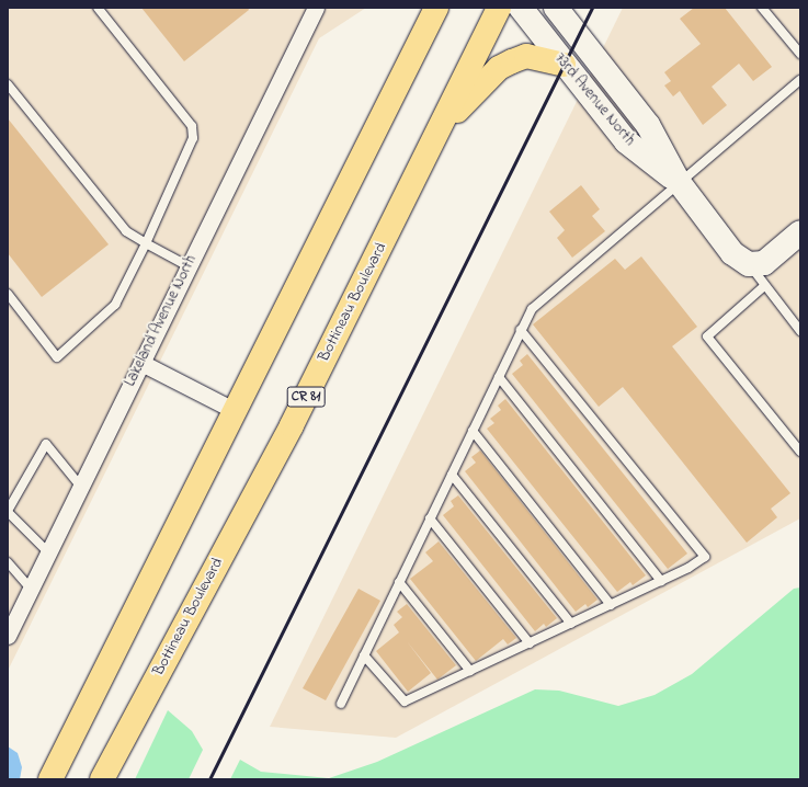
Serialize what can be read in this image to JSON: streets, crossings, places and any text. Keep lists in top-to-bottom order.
{
  "streets": {
    "highway": ["Bottineau Boulevard", "CR 81"],
    "street": ["73rd Avenue North", "Lakeland Avenue North"]
  }
}
